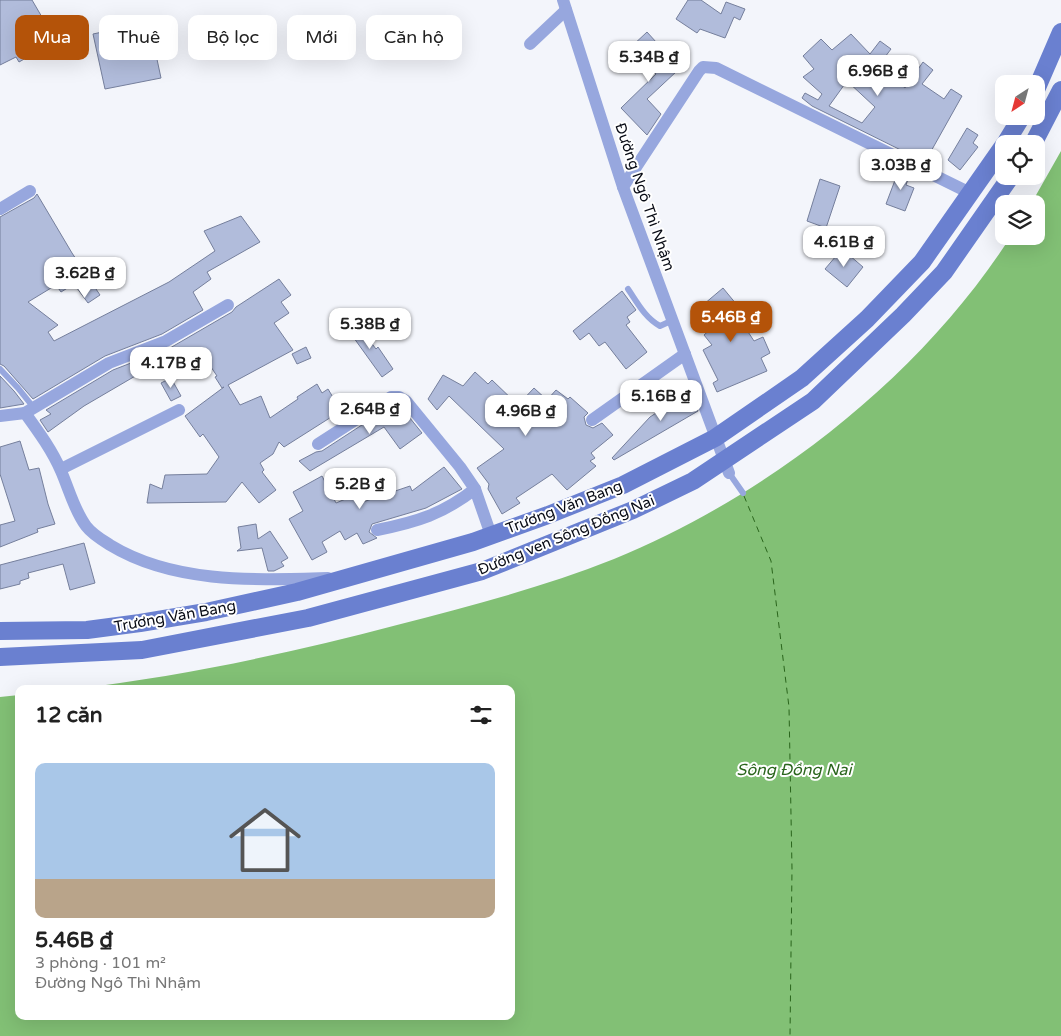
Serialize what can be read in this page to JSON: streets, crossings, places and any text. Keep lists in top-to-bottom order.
{
  "streets": {
    "main road": ["Trương Văn Bang", "Đường ven Sông Đồng Nai"],
    "street": ["Đường Ngô Thì Nhậm"]
  },
  "crossings": [
    ["Đường Ngô Thì Nhậm", "Trương Văn Bang"],
    ["Đường Ngô Thì Nhậm", "Đường ven Sông Đồng Nai"]
  ],
  "water": ["Sông Đồng Nai"],
  "north": "bottom left",
  "page": {
    "chip": [
      "Mua",
      "Thuê",
      "Bộ lọc",
      "Mới",
      "Căn hộ"
    ],
    "price": [
      "5.34B ₫",
      "6.96B ₫",
      "3.03B ₫",
      "4.61B ₫",
      "3.62B ₫",
      "5.46B ₫",
      "5.38B ₫",
      "4.17B ₫",
      "5.16B ₫",
      "2.64B ₫",
      "4.96B ₫",
      "5.2B ₫"
    ],
    "heading": "12 căn",
    "list": [
      {
        "name": "5.46B ₫",
        "note": "3 phòng · 101 m² · Đường Ngô Thì Nhậm"
      }
    ]
  }
}
